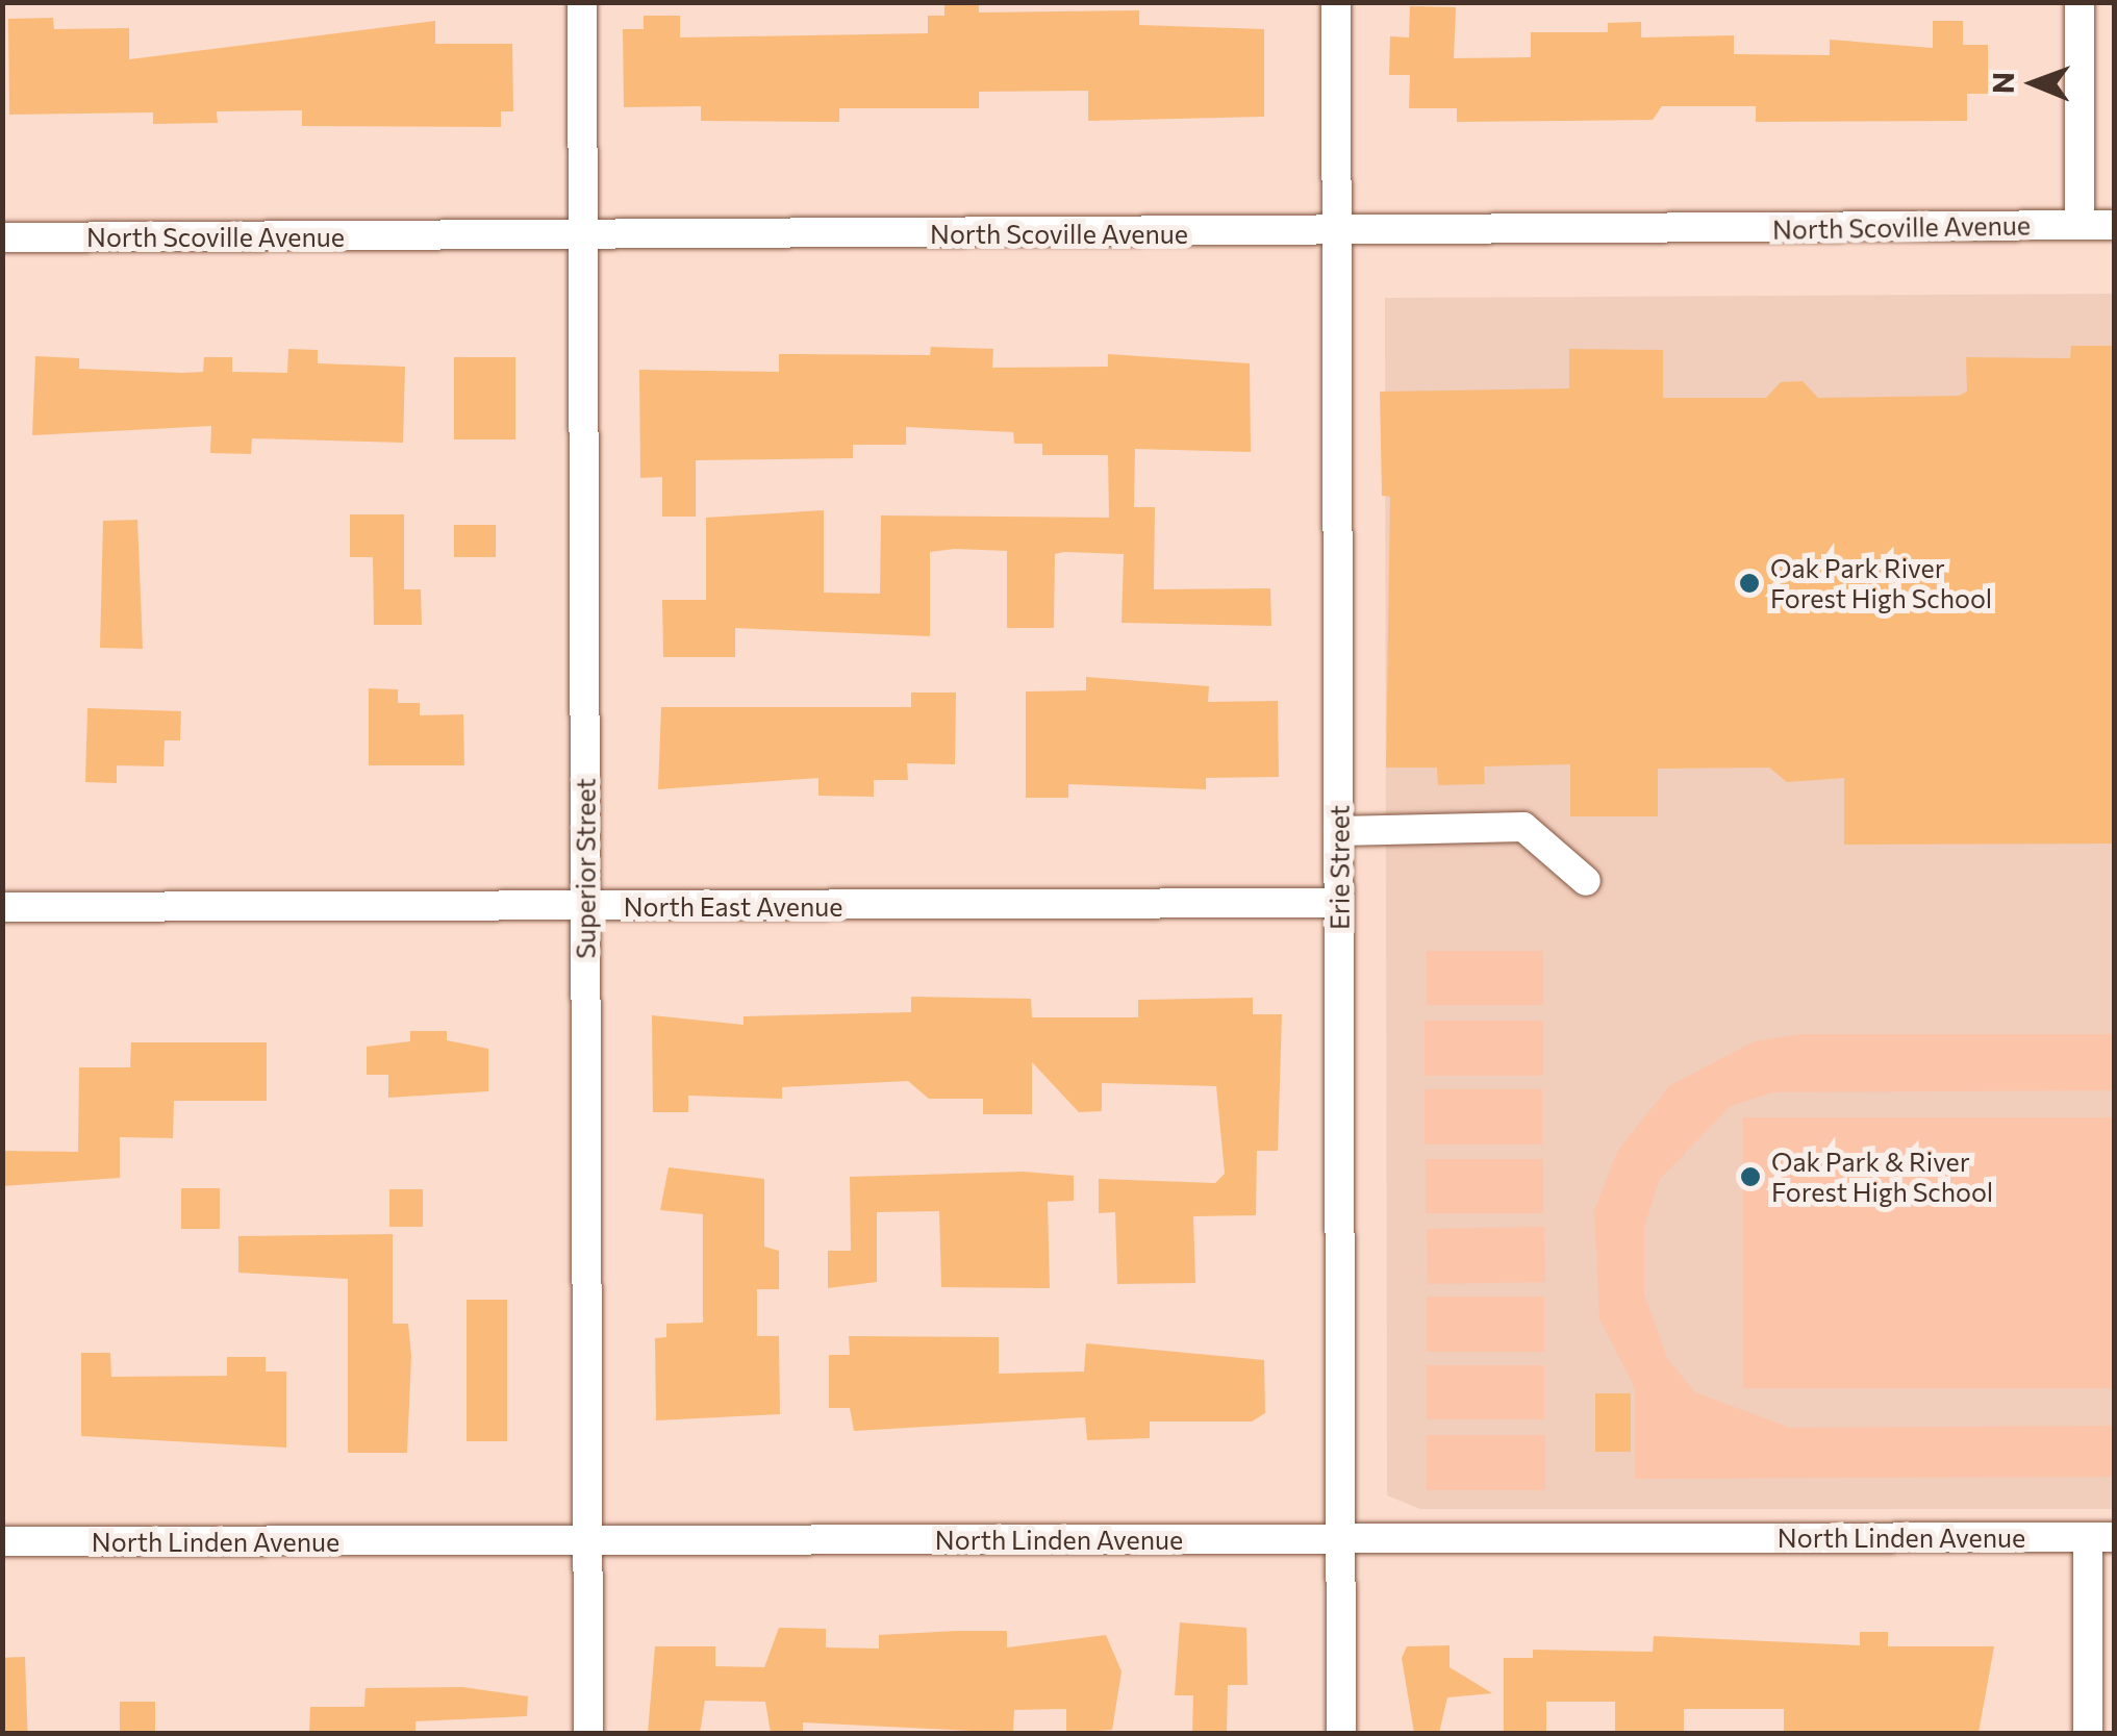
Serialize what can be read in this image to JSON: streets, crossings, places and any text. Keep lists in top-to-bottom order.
{
  "streets": {
    "street": [
      "North Scoville Avenue",
      "Erie Street",
      "Superior Street",
      "North East Avenue",
      "North Linden Avenue"
    ]
  },
  "crossings": [
    ["North Scoville Avenue", "Erie Street"],
    ["North Scoville Avenue", "Superior Street"],
    ["Erie Street", "North East Avenue"],
    ["Erie Street", "North Linden Avenue"],
    ["Superior Street", "North East Avenue"],
    ["Superior Street", "North Linden Avenue"]
  ],
  "places": ["Oak Park River Forest High School", "Oak Park & River Forest High School"],
  "north": "left"
}
